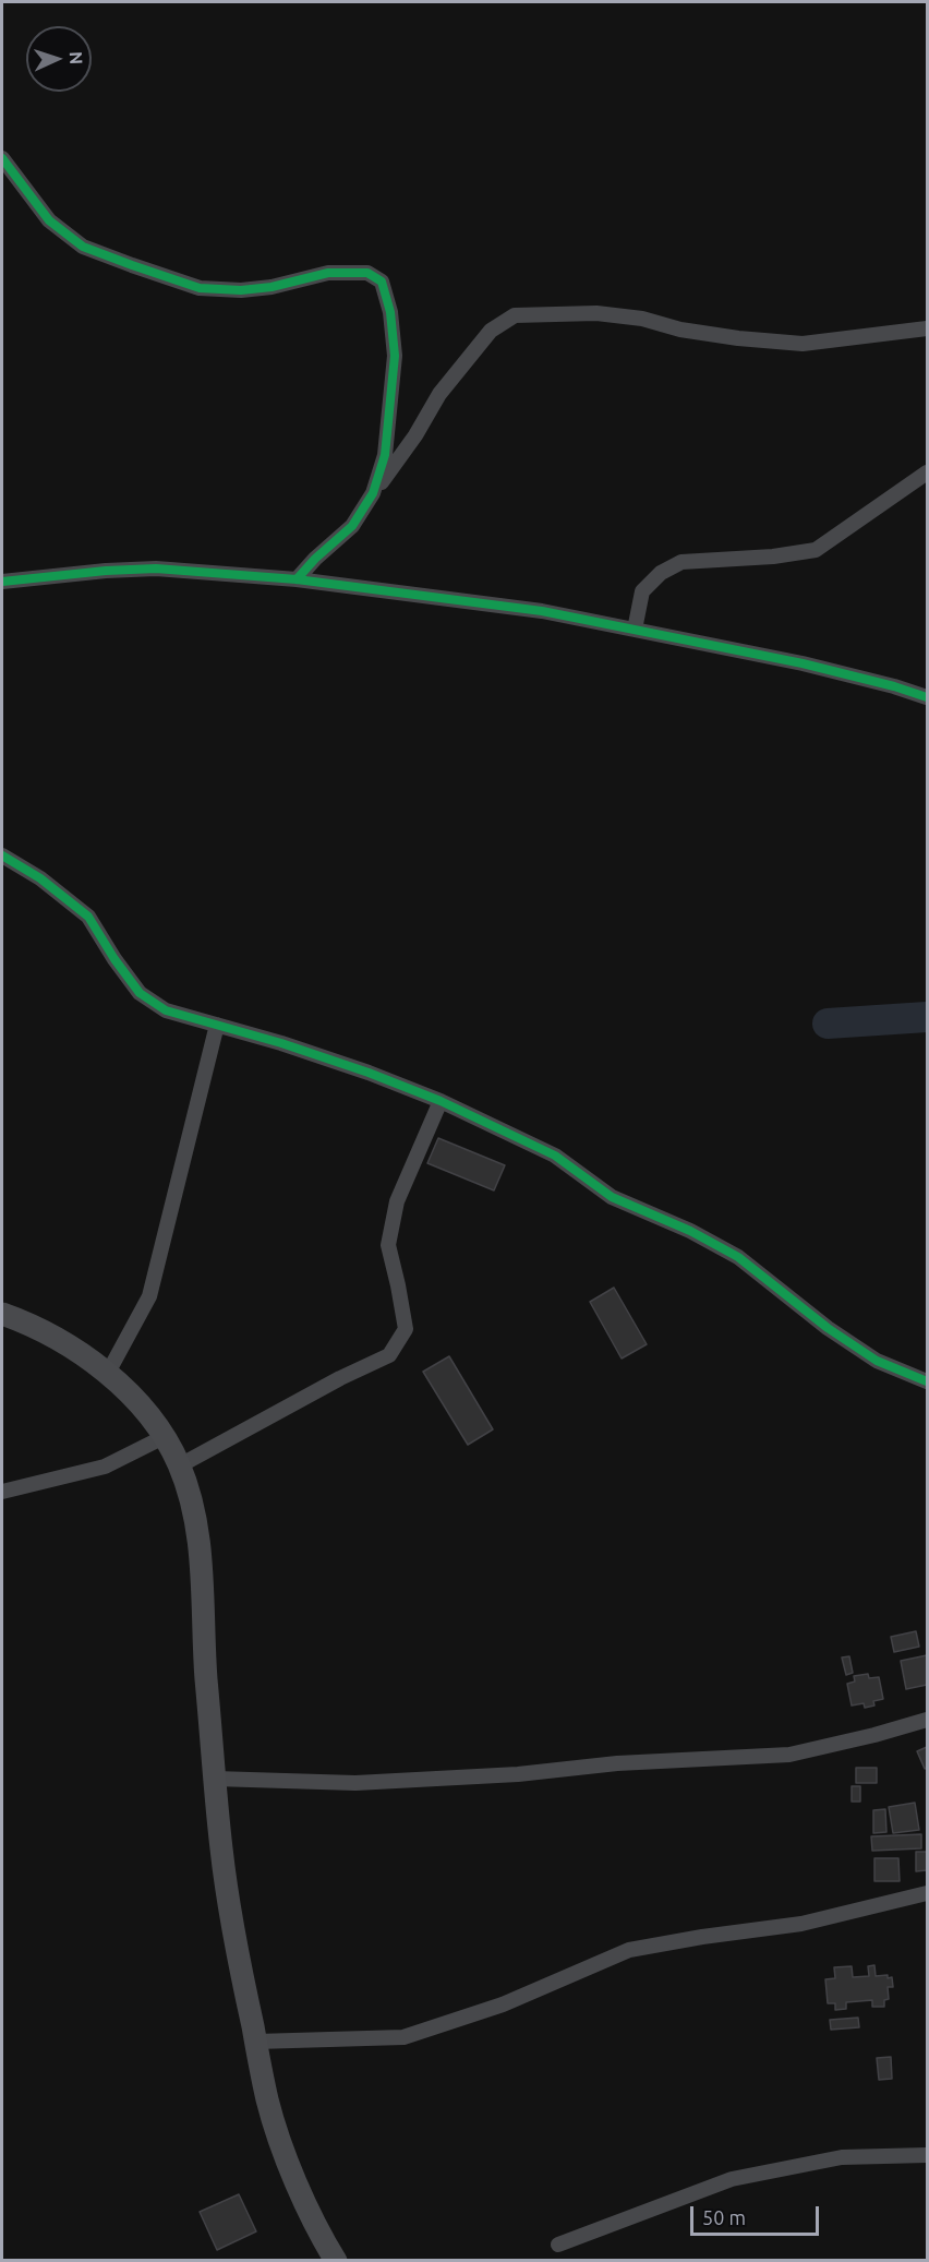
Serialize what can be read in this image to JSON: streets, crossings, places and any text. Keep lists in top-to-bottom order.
{
  "scale_bar": "50 m",
  "north": "right"
}
